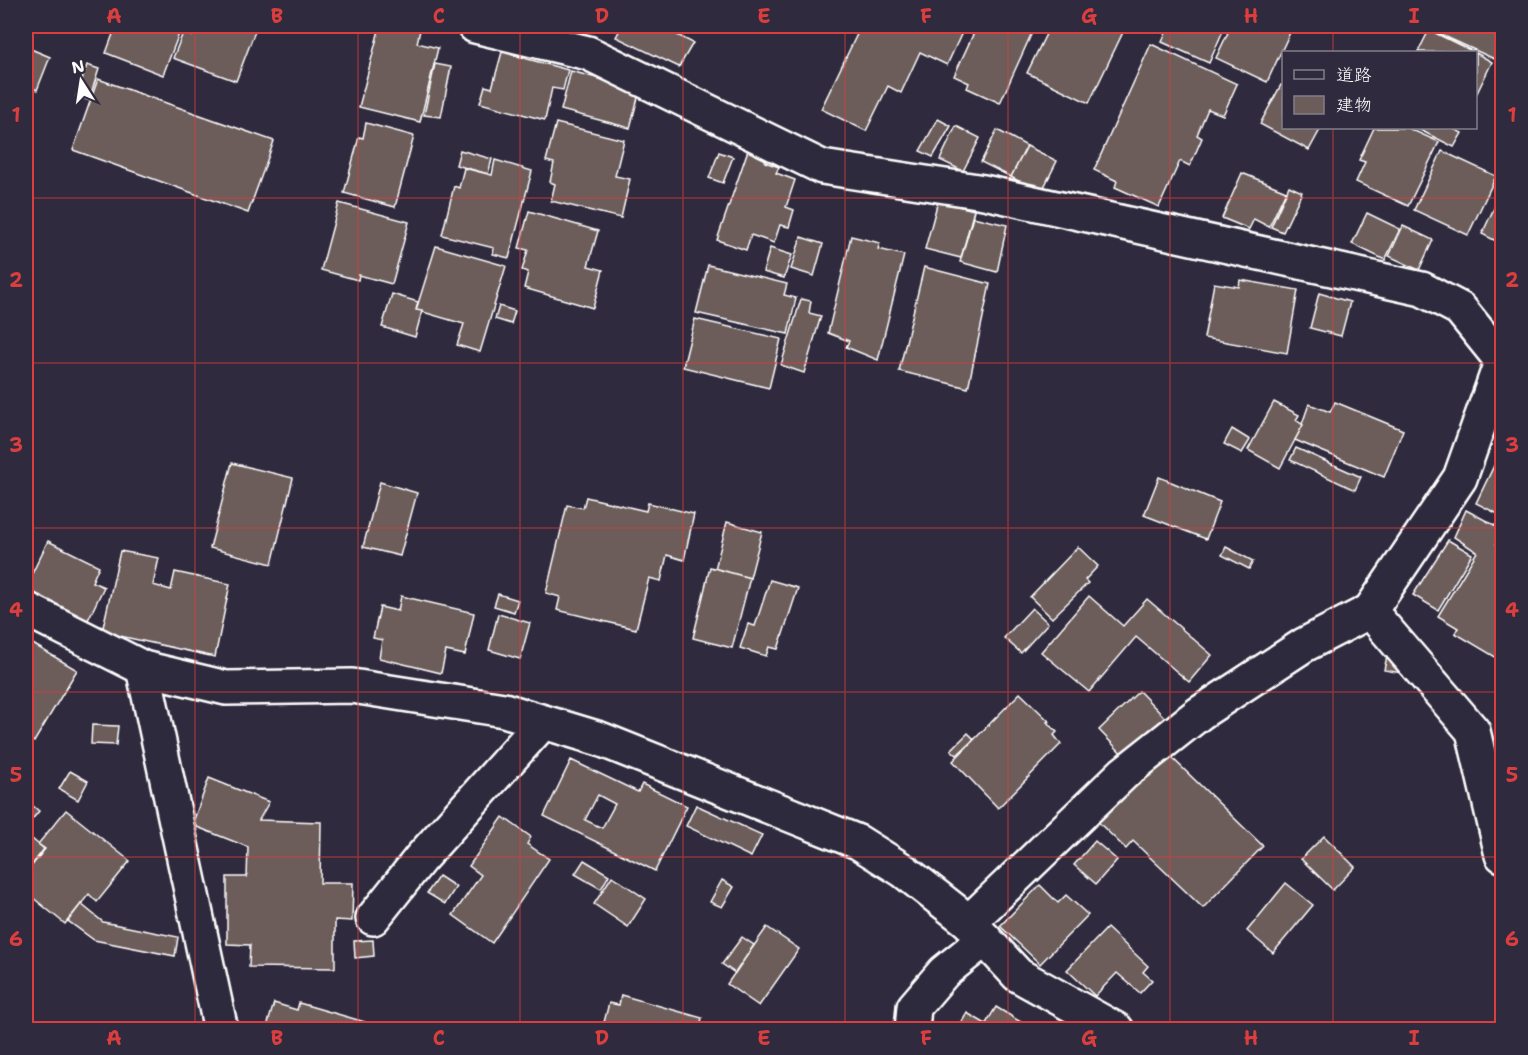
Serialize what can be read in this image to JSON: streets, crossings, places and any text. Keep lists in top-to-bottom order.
{
  "legend": ["道路", "建物"],
  "north": "top",
  "grid": {
    "columns": [
      "A",
      "B",
      "C",
      "D",
      "E",
      "F",
      "G",
      "H",
      "I"
    ],
    "rows": [
      "1",
      "2",
      "3",
      "4",
      "5",
      "6"
    ]
  }
}
